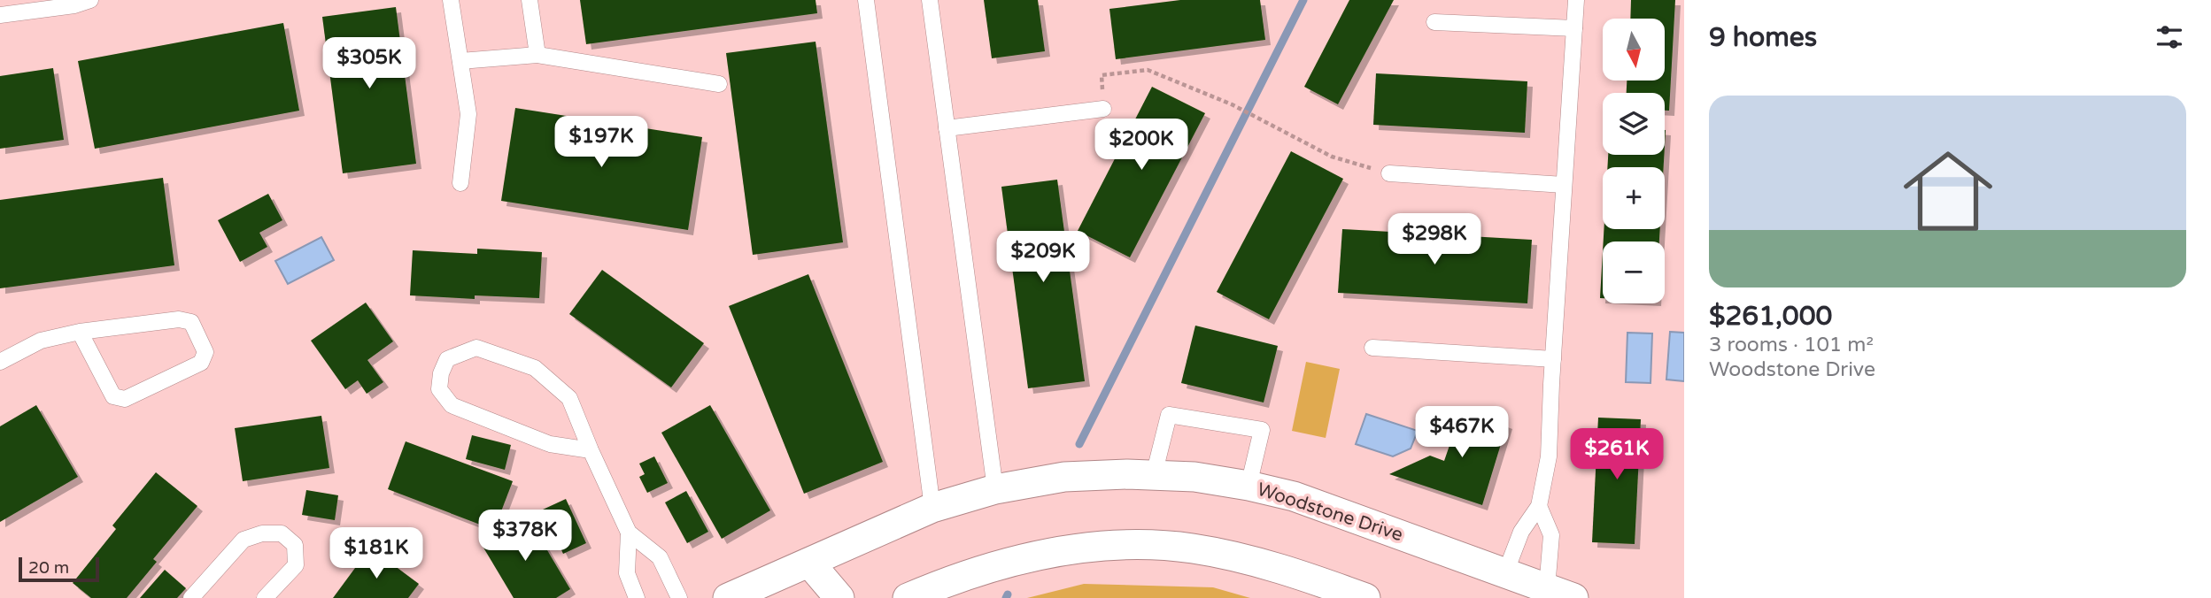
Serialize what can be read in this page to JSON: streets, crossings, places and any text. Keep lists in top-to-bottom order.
{
  "streets": {
    "street": ["Woodstone Drive"]
  },
  "scale_bar": "20 m",
  "north": "bottom",
  "page": {
    "heading": "9 homes",
    "map_buttons": ["+", "−"],
    "price": [
      "$305K",
      "$197K",
      "$200K",
      "$298K",
      "$209K",
      "$467K",
      "$261K",
      "$378K",
      "$181K"
    ],
    "list": [
      {
        "name": "$261,000",
        "note": "3 rooms · 101 m² · Woodstone Drive"
      }
    ],
    "scale": "20 m"
  }
}
